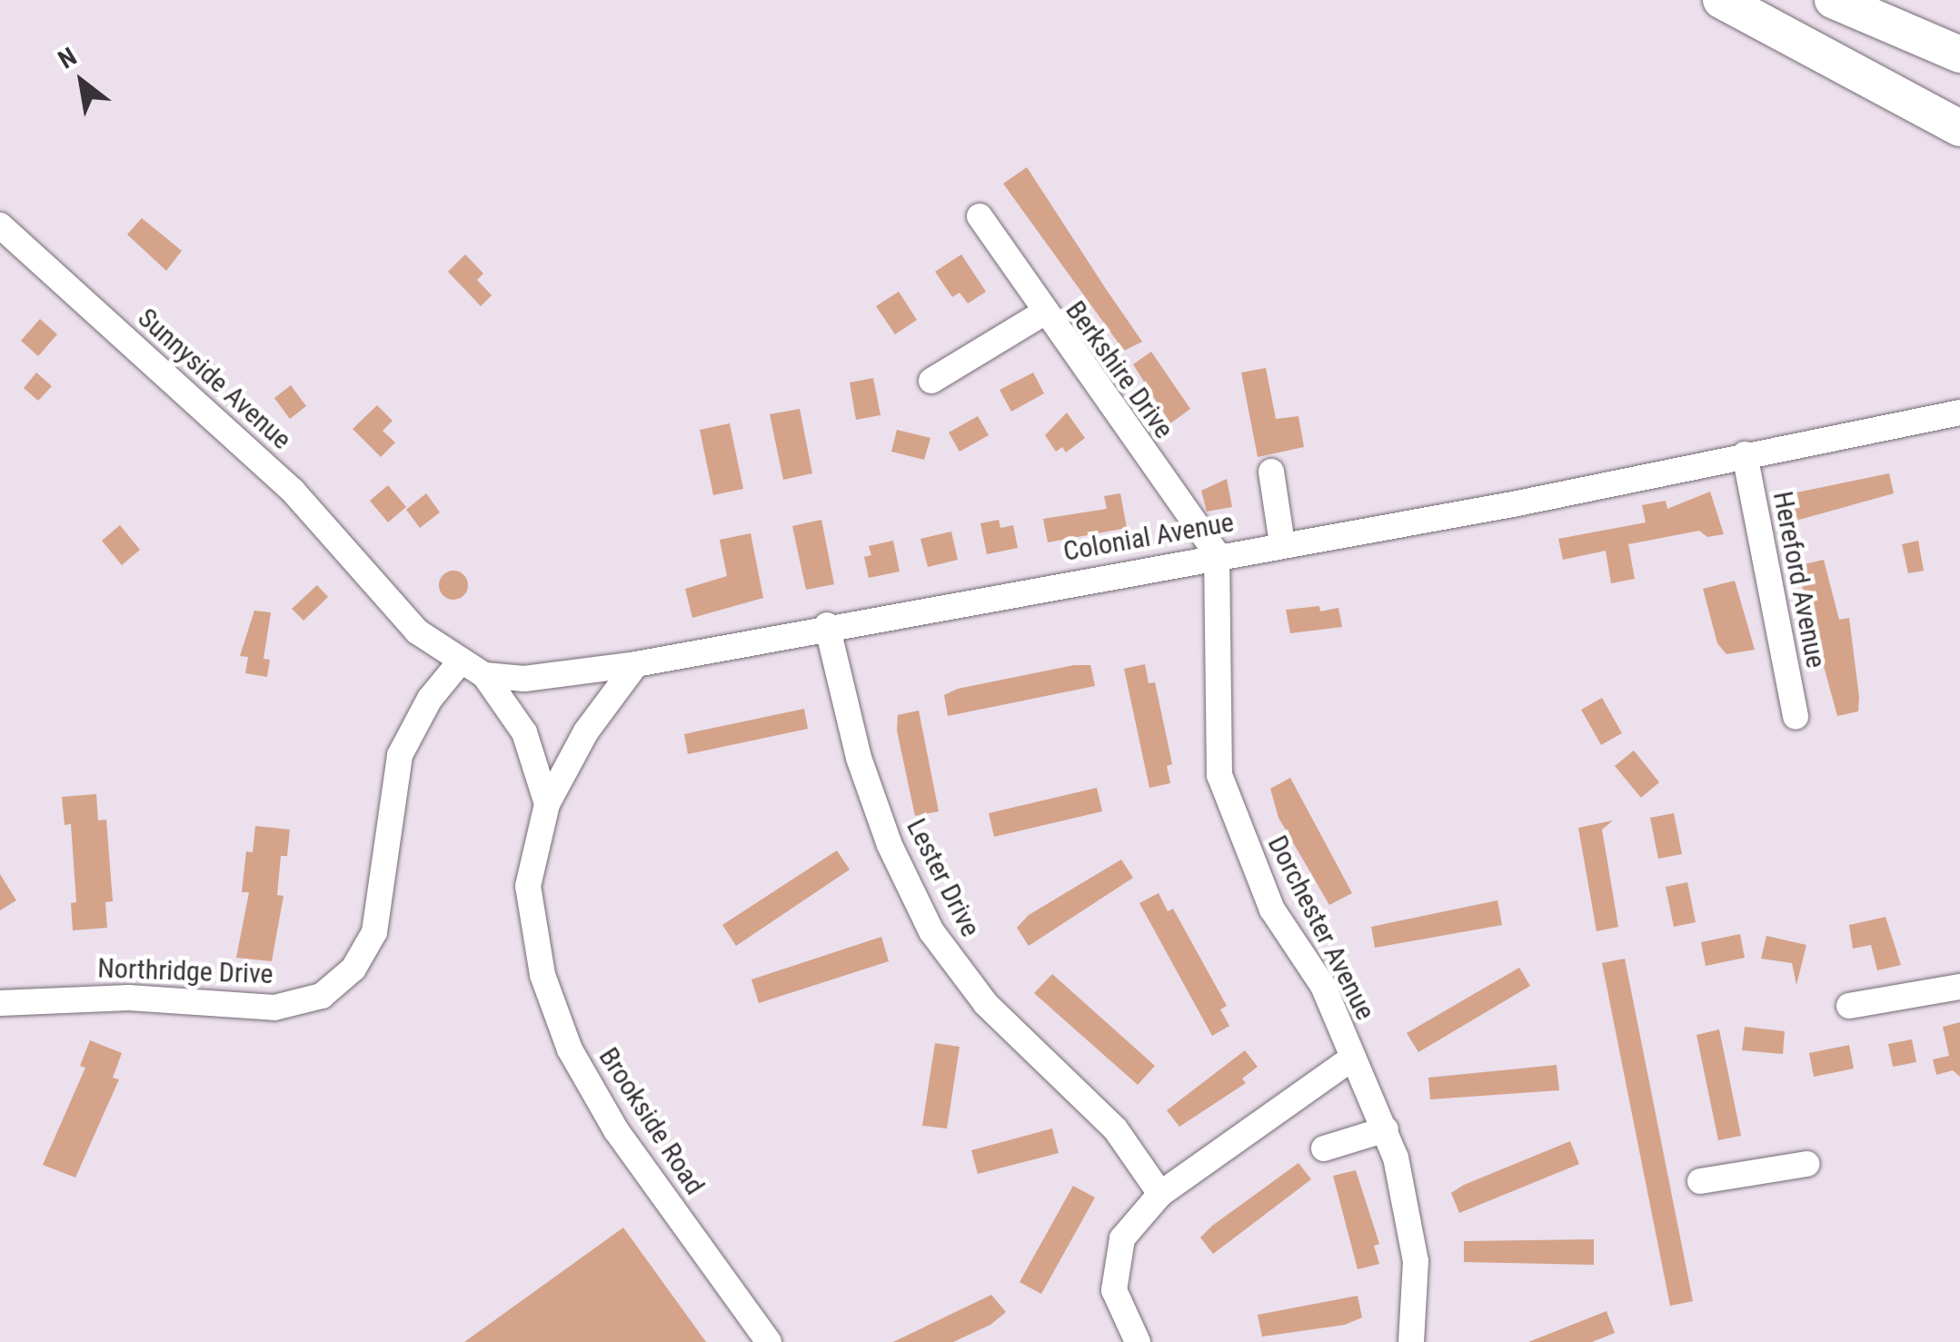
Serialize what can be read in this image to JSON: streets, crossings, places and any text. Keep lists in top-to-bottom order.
{
  "streets": {
    "street": [
      "Berkshire Drive",
      "Sunnyside Avenue",
      "Colonial Avenue",
      "Hereford Avenue",
      "Lester Drive",
      "Dorchester Avenue",
      "Northridge Drive",
      "Brookside Road"
    ]
  },
  "crossings": [
    ["Berkshire Drive", "Colonial Avenue"],
    ["Berkshire Drive", "Dorchester Avenue"],
    ["Sunnyside Avenue", "Colonial Avenue"],
    ["Colonial Avenue", "Hereford Avenue"],
    ["Colonial Avenue", "Lester Drive"],
    ["Colonial Avenue", "Dorchester Avenue"],
    ["Colonial Avenue", "Northridge Drive"],
    ["Colonial Avenue", "Brookside Road"],
    ["Lester Drive", "Dorchester Avenue"]
  ],
  "north": "top left"
}
